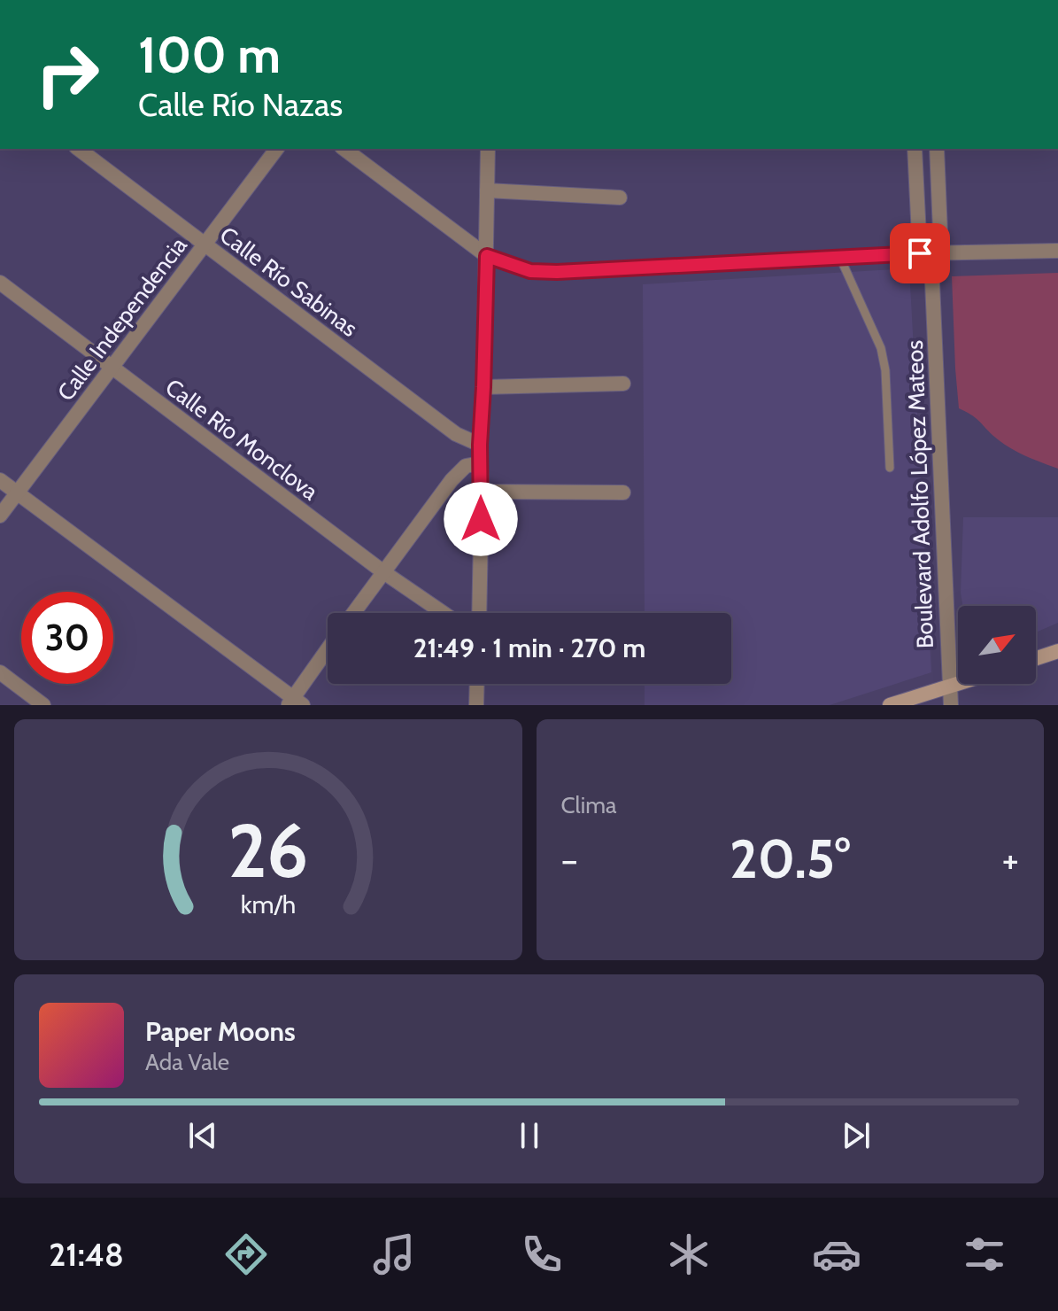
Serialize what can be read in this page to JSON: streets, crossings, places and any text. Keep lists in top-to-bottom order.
{
  "streets": {
    "street": [
      "Calle Río Sabinas",
      "Calle Independencia",
      "Calle Río Monclova",
      "Boulevard Adolfo López Mateos"
    ]
  },
  "crossings": [
    ["Calle Río Sabinas", "Calle Independencia"],
    ["Calle Independencia", "Calle Río Monclova"]
  ],
  "north": "top right",
  "page": {
    "turn": ["100 m", "Calle Río Nazas"],
    "limit": "30",
    "trip": "21:49 · 1 min · 270 m",
    "tile": "Clima",
    "heat": ["−", "20.5°", "+"],
    "song": ["Paper Moons", "Ada Vale"],
    "tabs": "21:48",
    "gauge": ["26", "km/h"]
  }
}
